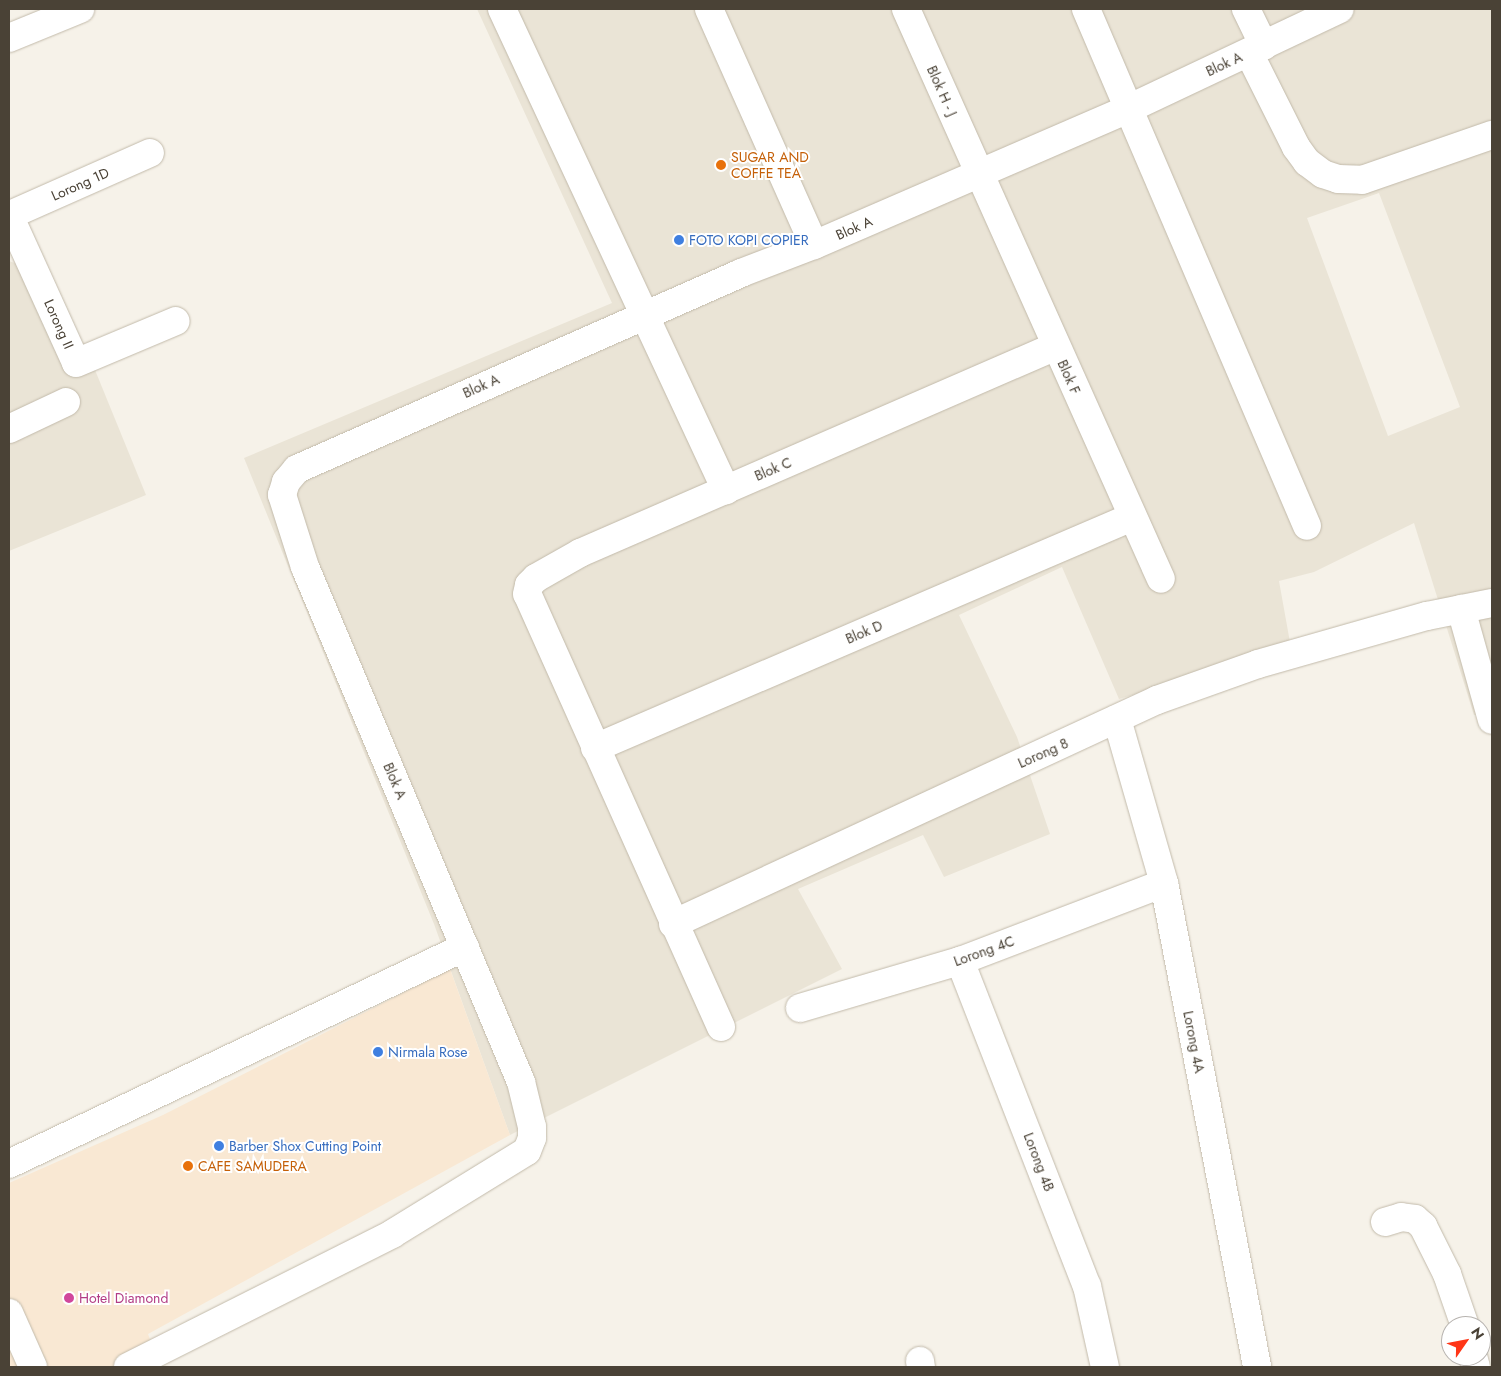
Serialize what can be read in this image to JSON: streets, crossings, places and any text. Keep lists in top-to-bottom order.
{
  "streets": {
    "street": [
      "Blok A",
      "Blok H - J",
      "Lorong 1D",
      "Lorong II",
      "Blok F",
      "Blok C",
      "Blok D",
      "Lorong 8",
      "Lorong 4C",
      "Lorong 4A",
      "Lorong 4B"
    ]
  },
  "crossings": [
    ["Blok A", "Blok H - J"],
    ["Blok A", "Blok F"],
    ["Blok H - J", "Blok F"],
    ["Lorong 1D", "Lorong II"],
    ["Blok F", "Blok C"],
    ["Blok F", "Blok D"],
    ["Blok C", "Blok D"],
    ["Lorong 8", "Lorong 4A"],
    ["Lorong 4C", "Lorong 4A"],
    ["Lorong 4C", "Lorong 4B"]
  ],
  "places": [
    "SUGAR AND COFFE TEA",
    "FOTO KOPI COPIER",
    "Nirmala Rose",
    "Barber Shox Cutting Point",
    "CAFE SAMUDERA",
    "Hotel Diamond"
  ],
  "north": "top right"
}
